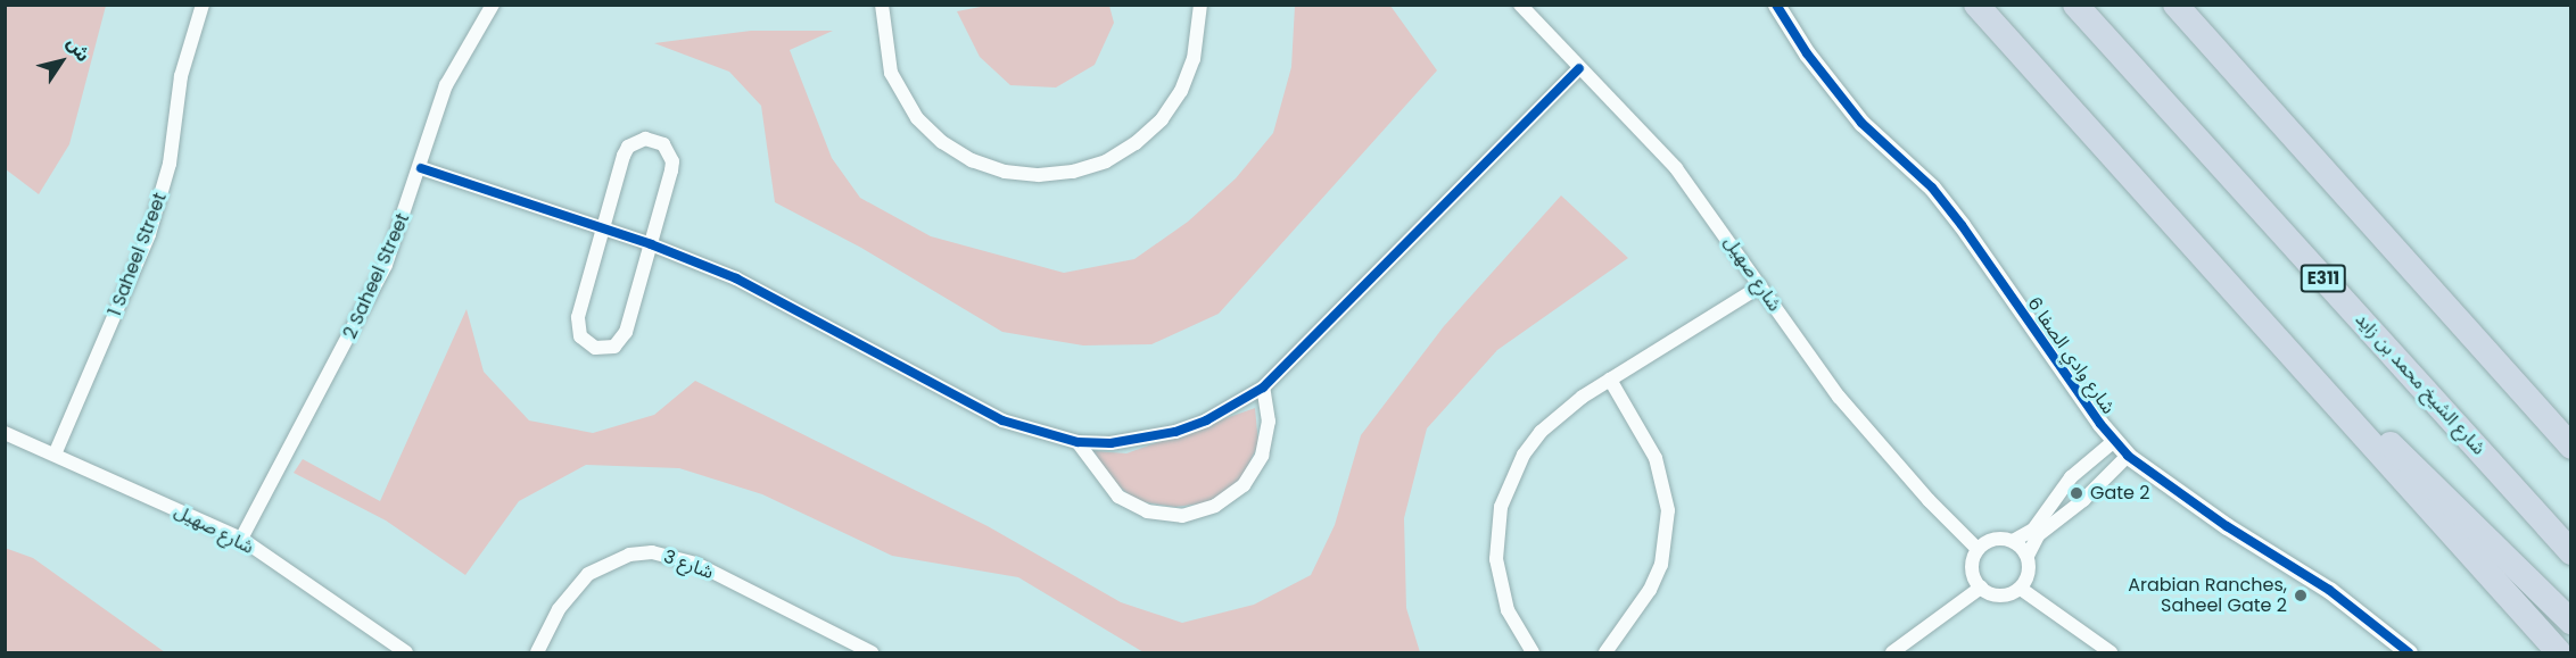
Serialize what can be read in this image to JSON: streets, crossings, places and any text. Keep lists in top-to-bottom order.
{
  "streets": {
    "highway": ["E311", "شارع الشيخ محمد بن زايد"],
    "street": [
      "1 Saheel Street",
      "شارع صهيل",
      "2 Saheel Street",
      "شارع وادي الصفا 6",
      "3 شارع"
    ]
  },
  "crossings": [
    ["1 Saheel Street", "شارع صهيل"],
    ["شارع صهيل", "2 Saheel Street"]
  ],
  "places": ["Gate 2", "Arabian Ranches, Saheel Gate 2"],
  "north": "top right"
}
